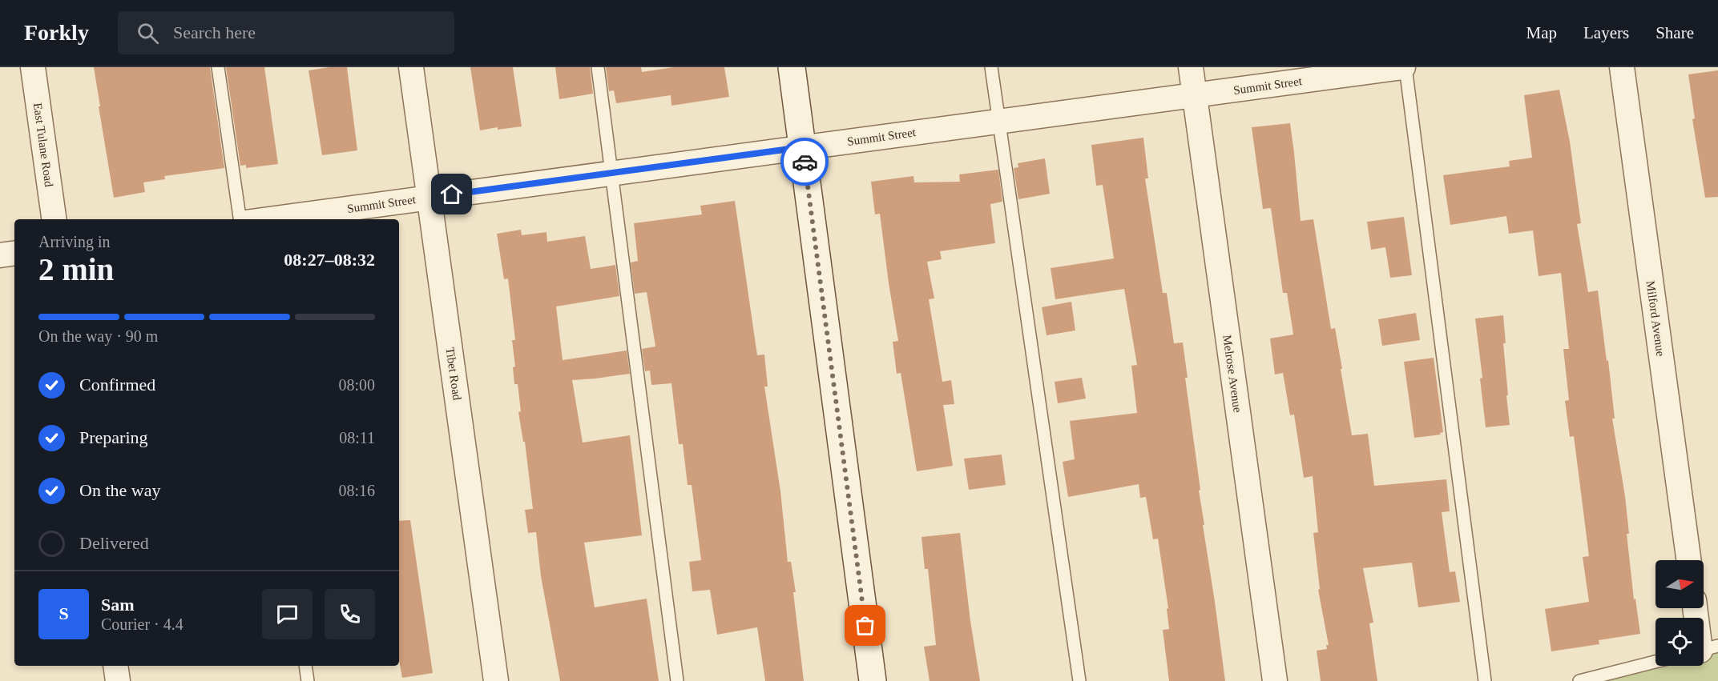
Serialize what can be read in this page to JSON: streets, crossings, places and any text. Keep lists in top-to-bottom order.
{
  "streets": {
    "street": [
      "Summit Street",
      "East Tulane Road",
      "Milford Avenue",
      "Tibet Road",
      "Melrose Avenue"
    ]
  },
  "crossings": [
    ["Summit Street", "Tibet Road"],
    ["Summit Street", "Melrose Avenue"]
  ],
  "north": "right",
  "page": {
    "header": "Forkly",
    "search": "Search here",
    "nav": ["Map", "Layers", "Share"],
    "heading": ["2 min", "Arriving in", "08:27–08:32"],
    "panel": ["Sam", "Courier · 4.4"],
    "bar": "On the way · 90 m",
    "list": [
      ["Confirmed", "08:00"],
      ["Preparing", "08:11"],
      ["On the way", "08:16"],
      "Delivered"
    ],
    "round": "S"
  }
}
